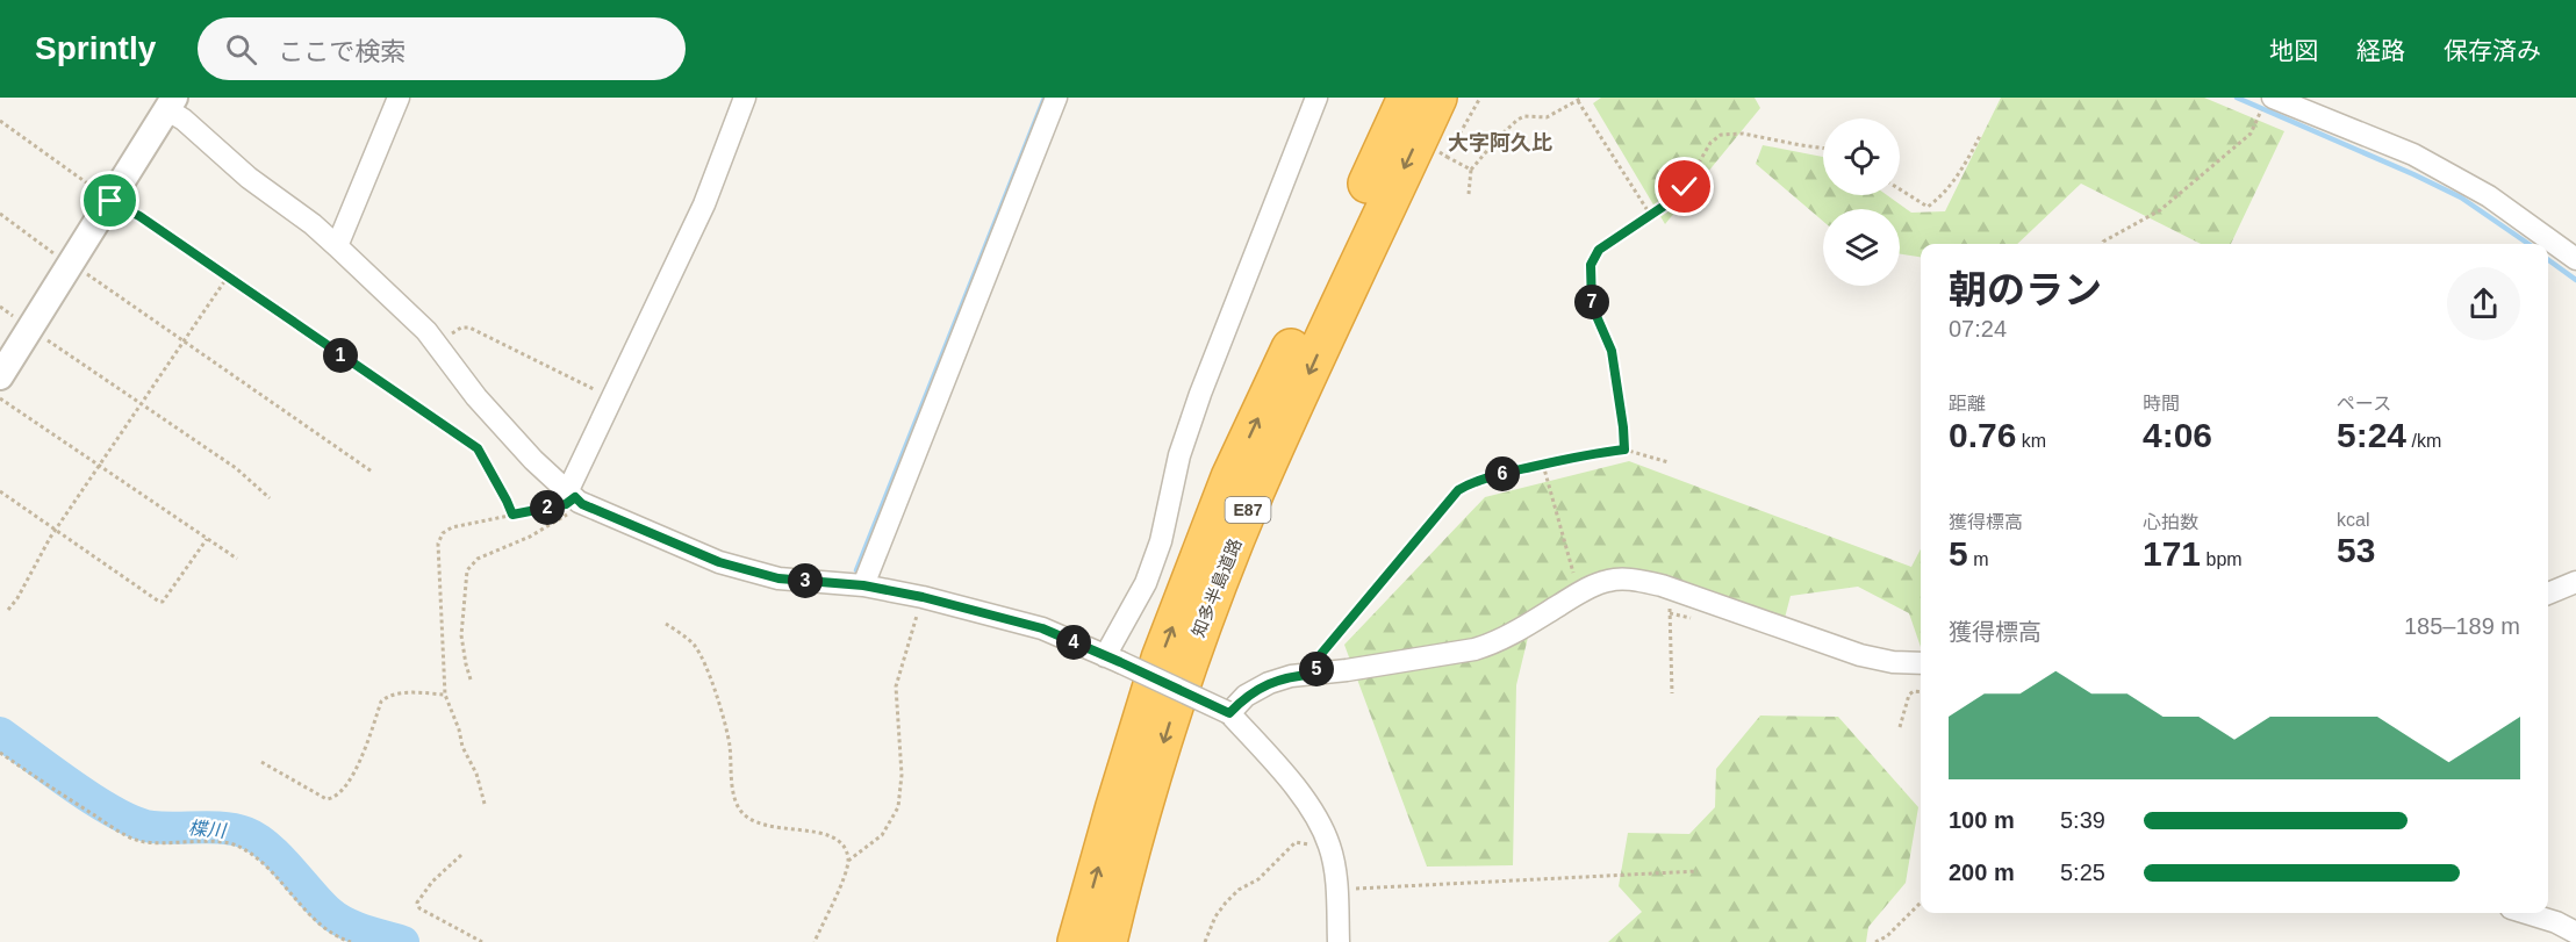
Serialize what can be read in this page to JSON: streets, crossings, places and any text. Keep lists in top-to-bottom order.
{
  "streets": {
    "highway": ["E87", "知多半島道路"]
  },
  "districts": ["大字阿久比"],
  "water": ["楪川"],
  "page": {
    "header": "Sprintly",
    "search": "ここで検索",
    "nav": ["地図", "経路", "保存済み"],
    "heading": ["朝のラン", "07:24"],
    "pins": [
      "7",
      "1",
      "6",
      "2",
      "3",
      "4",
      "5"
    ],
    "stats": [
      ["距離", "0.76 km"],
      ["時間", "4:06"],
      ["ペース", "5:24 /km"],
      ["獲得標高", "5 m"],
      ["心拍数", "171 bpm"],
      ["kcal", "53"]
    ],
    "chart": ["獲得標高", "185–189 m"],
    "list": [
      {
        "name": "100 m",
        "note": "5:39"
      },
      {
        "name": "200 m",
        "note": "5:25"
      }
    ]
  }
}
